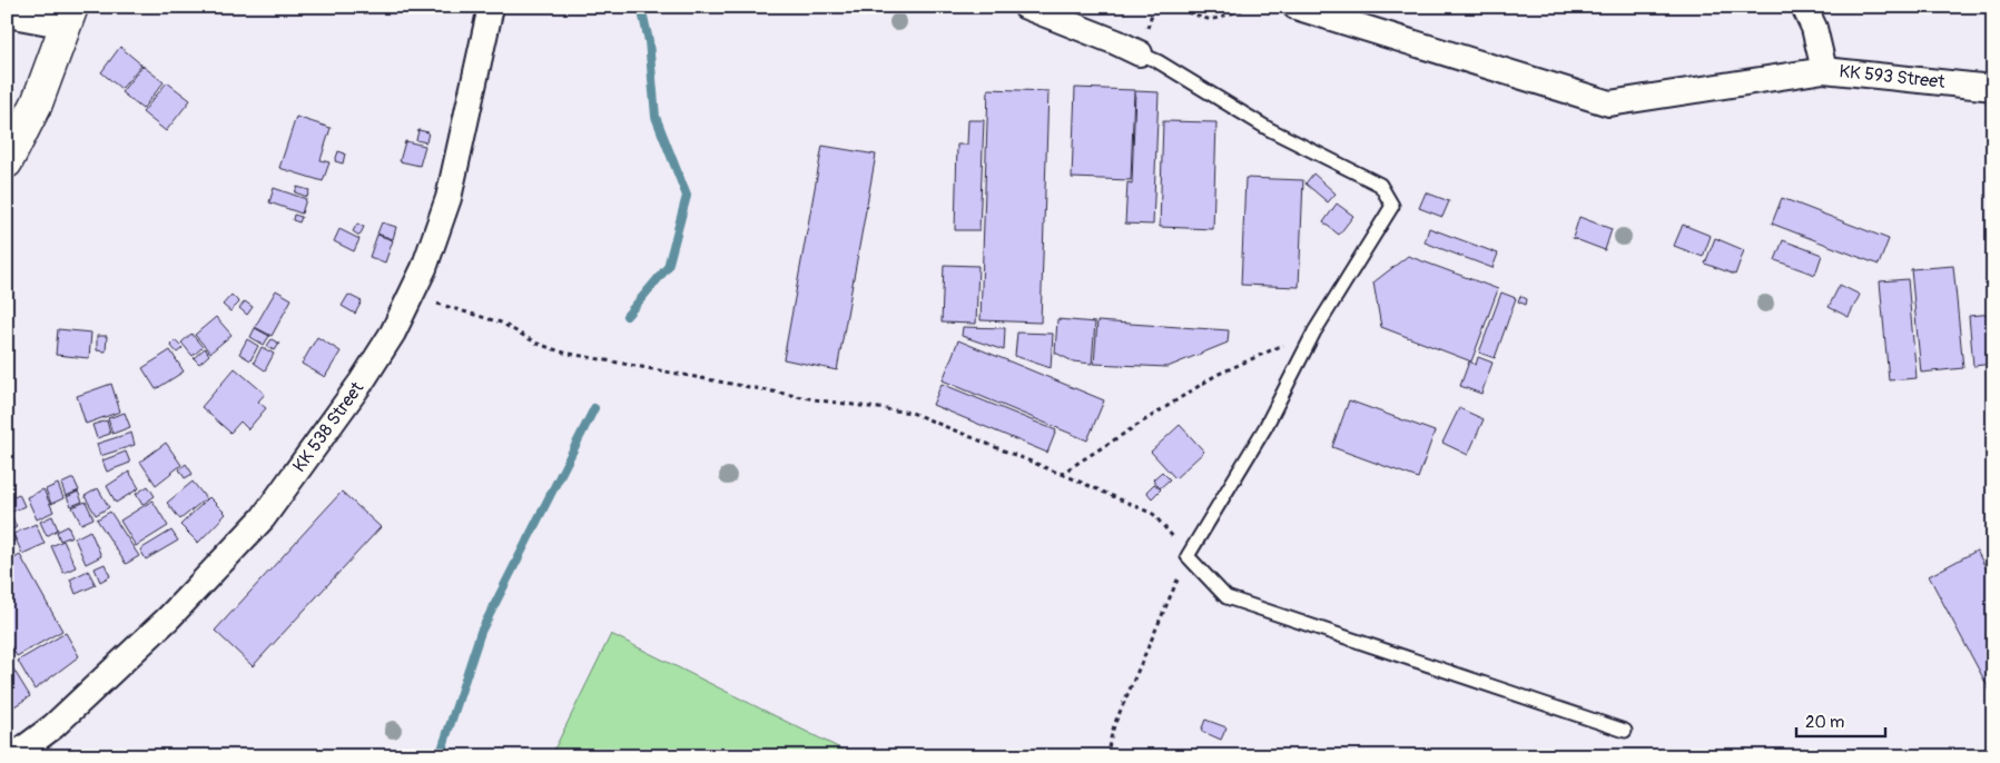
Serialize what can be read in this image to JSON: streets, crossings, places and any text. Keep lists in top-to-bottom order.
{
  "streets": {
    "street": ["KK 593 Street", "KK 538 Street"]
  },
  "scale_bar": "20 m"
}
